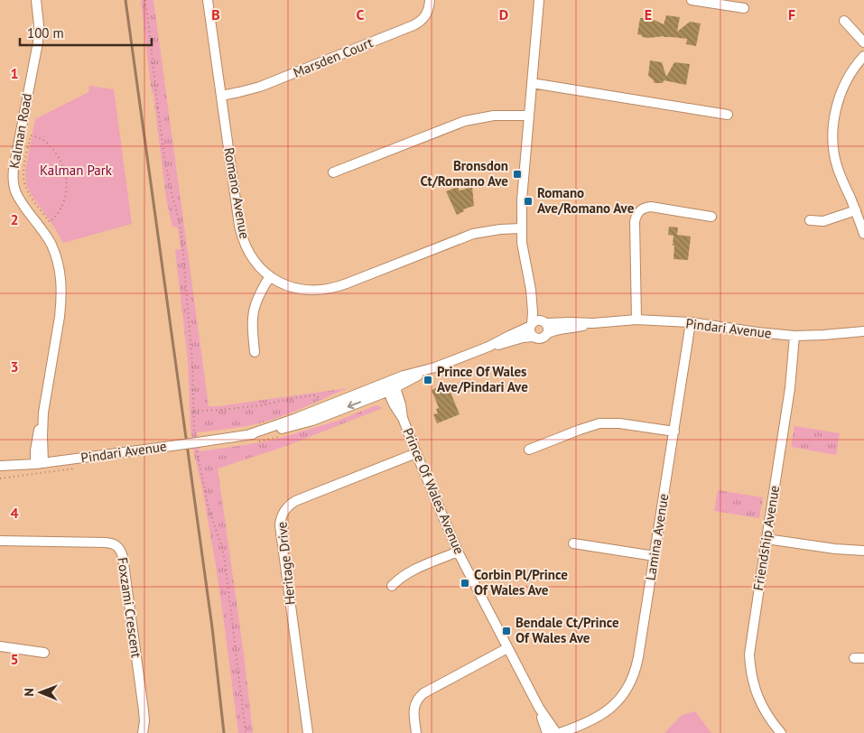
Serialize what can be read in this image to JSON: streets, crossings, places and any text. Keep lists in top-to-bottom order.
{
  "streets": {
    "street": [
      "Marsden Court",
      "Kalman Road",
      "Romano Avenue",
      "Pindari Avenue",
      "Prince Of Wales Avenue",
      "Lamina Avenue",
      "Friendship Avenue",
      "Heritage Drive",
      "Foxzami Crescent"
    ]
  },
  "crossings": [
    ["Marsden Court", "Romano Avenue"],
    ["Kalman Road", "Pindari Avenue"],
    ["Pindari Avenue", "Prince Of Wales Avenue"],
    ["Pindari Avenue", "Lamina Avenue"],
    ["Pindari Avenue", "Friendship Avenue"],
    ["Prince Of Wales Avenue", "Lamina Avenue"],
    ["Prince Of Wales Avenue", "Heritage Drive"]
  ],
  "parks": ["Kalman Park"],
  "places": {
    "transit": [
      "Bronsdon Ct/Romano Ave",
      "Romano Ave/Romano Ave",
      "Prince Of Wales Ave/Pindari Ave",
      "Corbin Pl/Prince Of Wales Ave",
      "Bendale Ct/Prince Of Wales Ave"
    ]
  },
  "scale_bar": "100 m",
  "north": "left",
  "grid": {
    "columns": [
      "B",
      "C",
      "D",
      "E",
      "F"
    ],
    "rows": [
      "1",
      "2",
      "3",
      "4",
      "5"
    ]
  }
}
